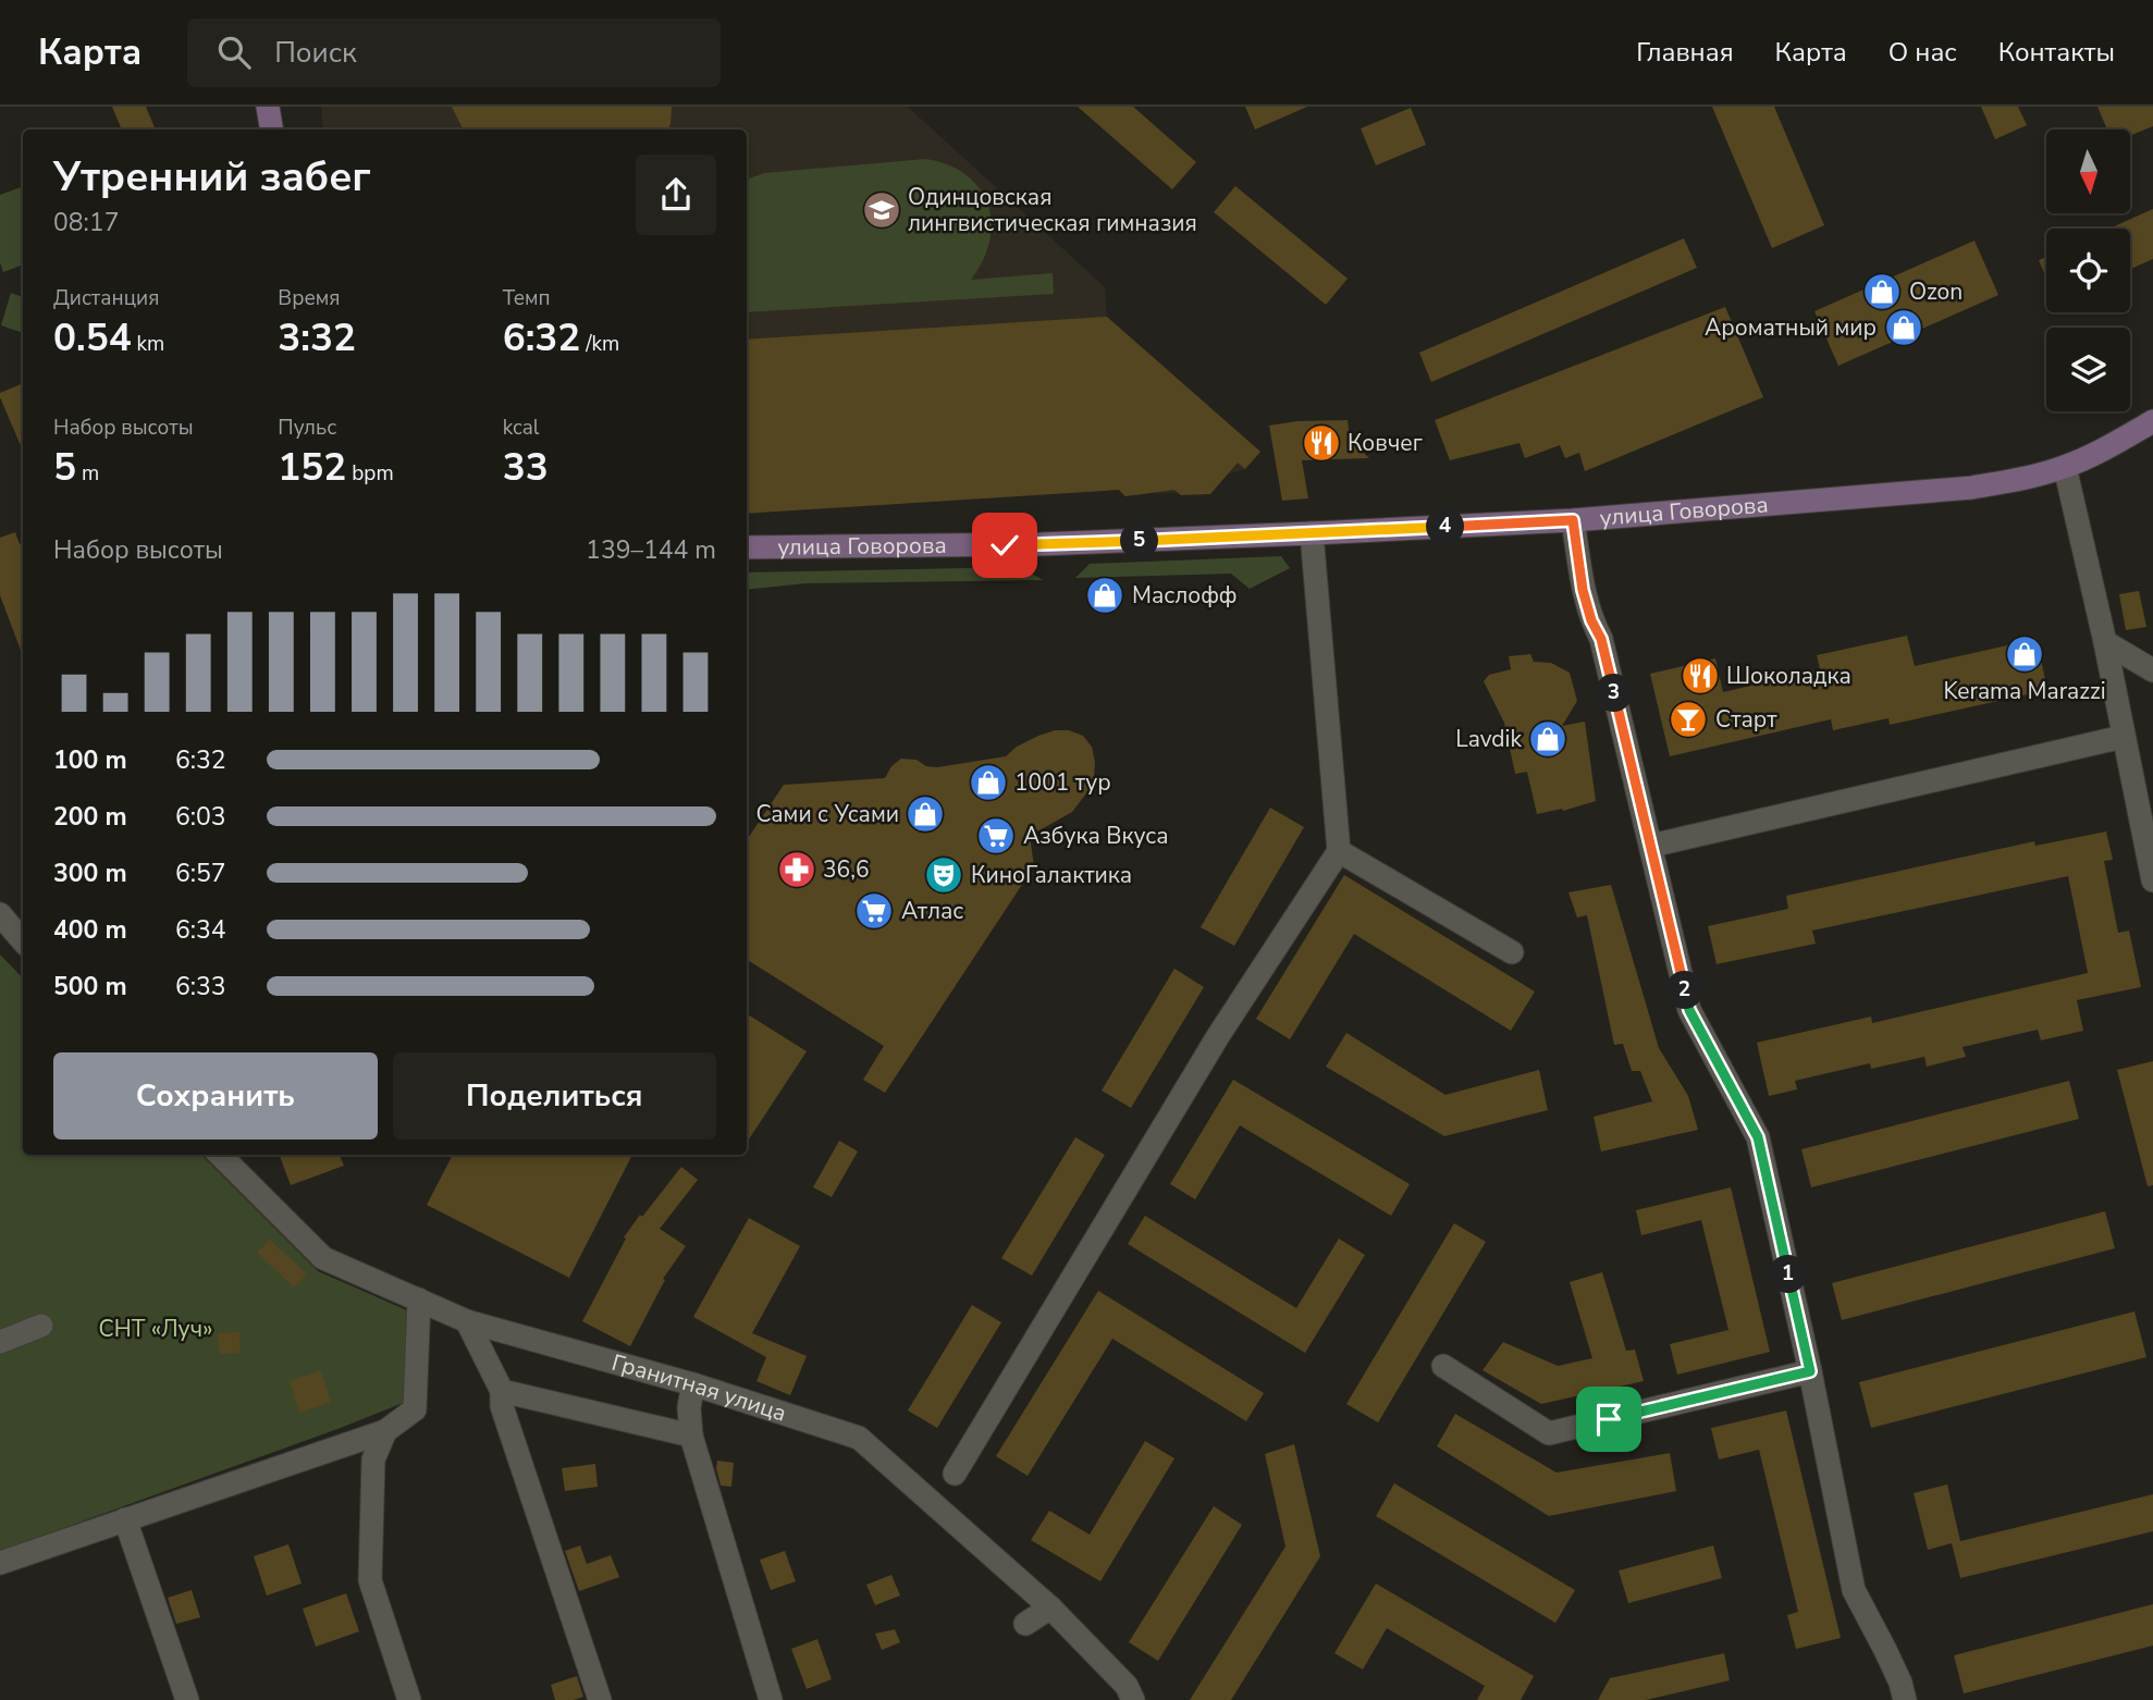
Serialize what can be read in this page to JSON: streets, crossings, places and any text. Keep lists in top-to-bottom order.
{
  "streets": {
    "main road": ["улица Говорова"],
    "street": ["Гранитная улица"]
  },
  "parks": ["СНТ «Луч»"],
  "places": {
    "school or university": ["Одинцовская лингвистическая гимназия"],
    "shop": [
      "Ozon",
      "Ароматный мир",
      "Маслофф",
      "Kerama Marazzi",
      "Lavdik",
      "1001 тур",
      "Сами с Усами"
    ],
    "restaurant": ["Ковчег", "Шоколадка"],
    "bar": ["Старт"],
    "supermarket": ["Азбука Вкуса", "Атлас"],
    "pharmacy": ["36,6"],
    "theatre": ["КиноГалактика"]
  },
  "north": "bottom",
  "page": {
    "header": "Карта",
    "search": "Поиск",
    "nav": [
      "Главная",
      "Карта",
      "О нас",
      "Контакты"
    ],
    "heading": ["Утренний забег", "08:17"],
    "stats": [
      ["Дистанция", "0.54 km"],
      ["Время", "3:32"],
      ["Темп", "6:32 /km"],
      ["Набор высоты", "5 m"],
      ["Пульс", "152 bpm"],
      ["kcal", "33"]
    ],
    "pins": [
      "4",
      "5",
      "3",
      "2",
      "1"
    ],
    "chart": ["Набор высоты", "139–144 m"],
    "list": [
      {
        "name": "100 m",
        "note": "6:32"
      },
      {
        "name": "200 m",
        "note": "6:03"
      },
      {
        "name": "300 m",
        "note": "6:57"
      },
      {
        "name": "400 m",
        "note": "6:34"
      },
      {
        "name": "500 m",
        "note": "6:33"
      }
    ],
    "buttons": ["Сохранить", "Поделиться"]
  }
}
